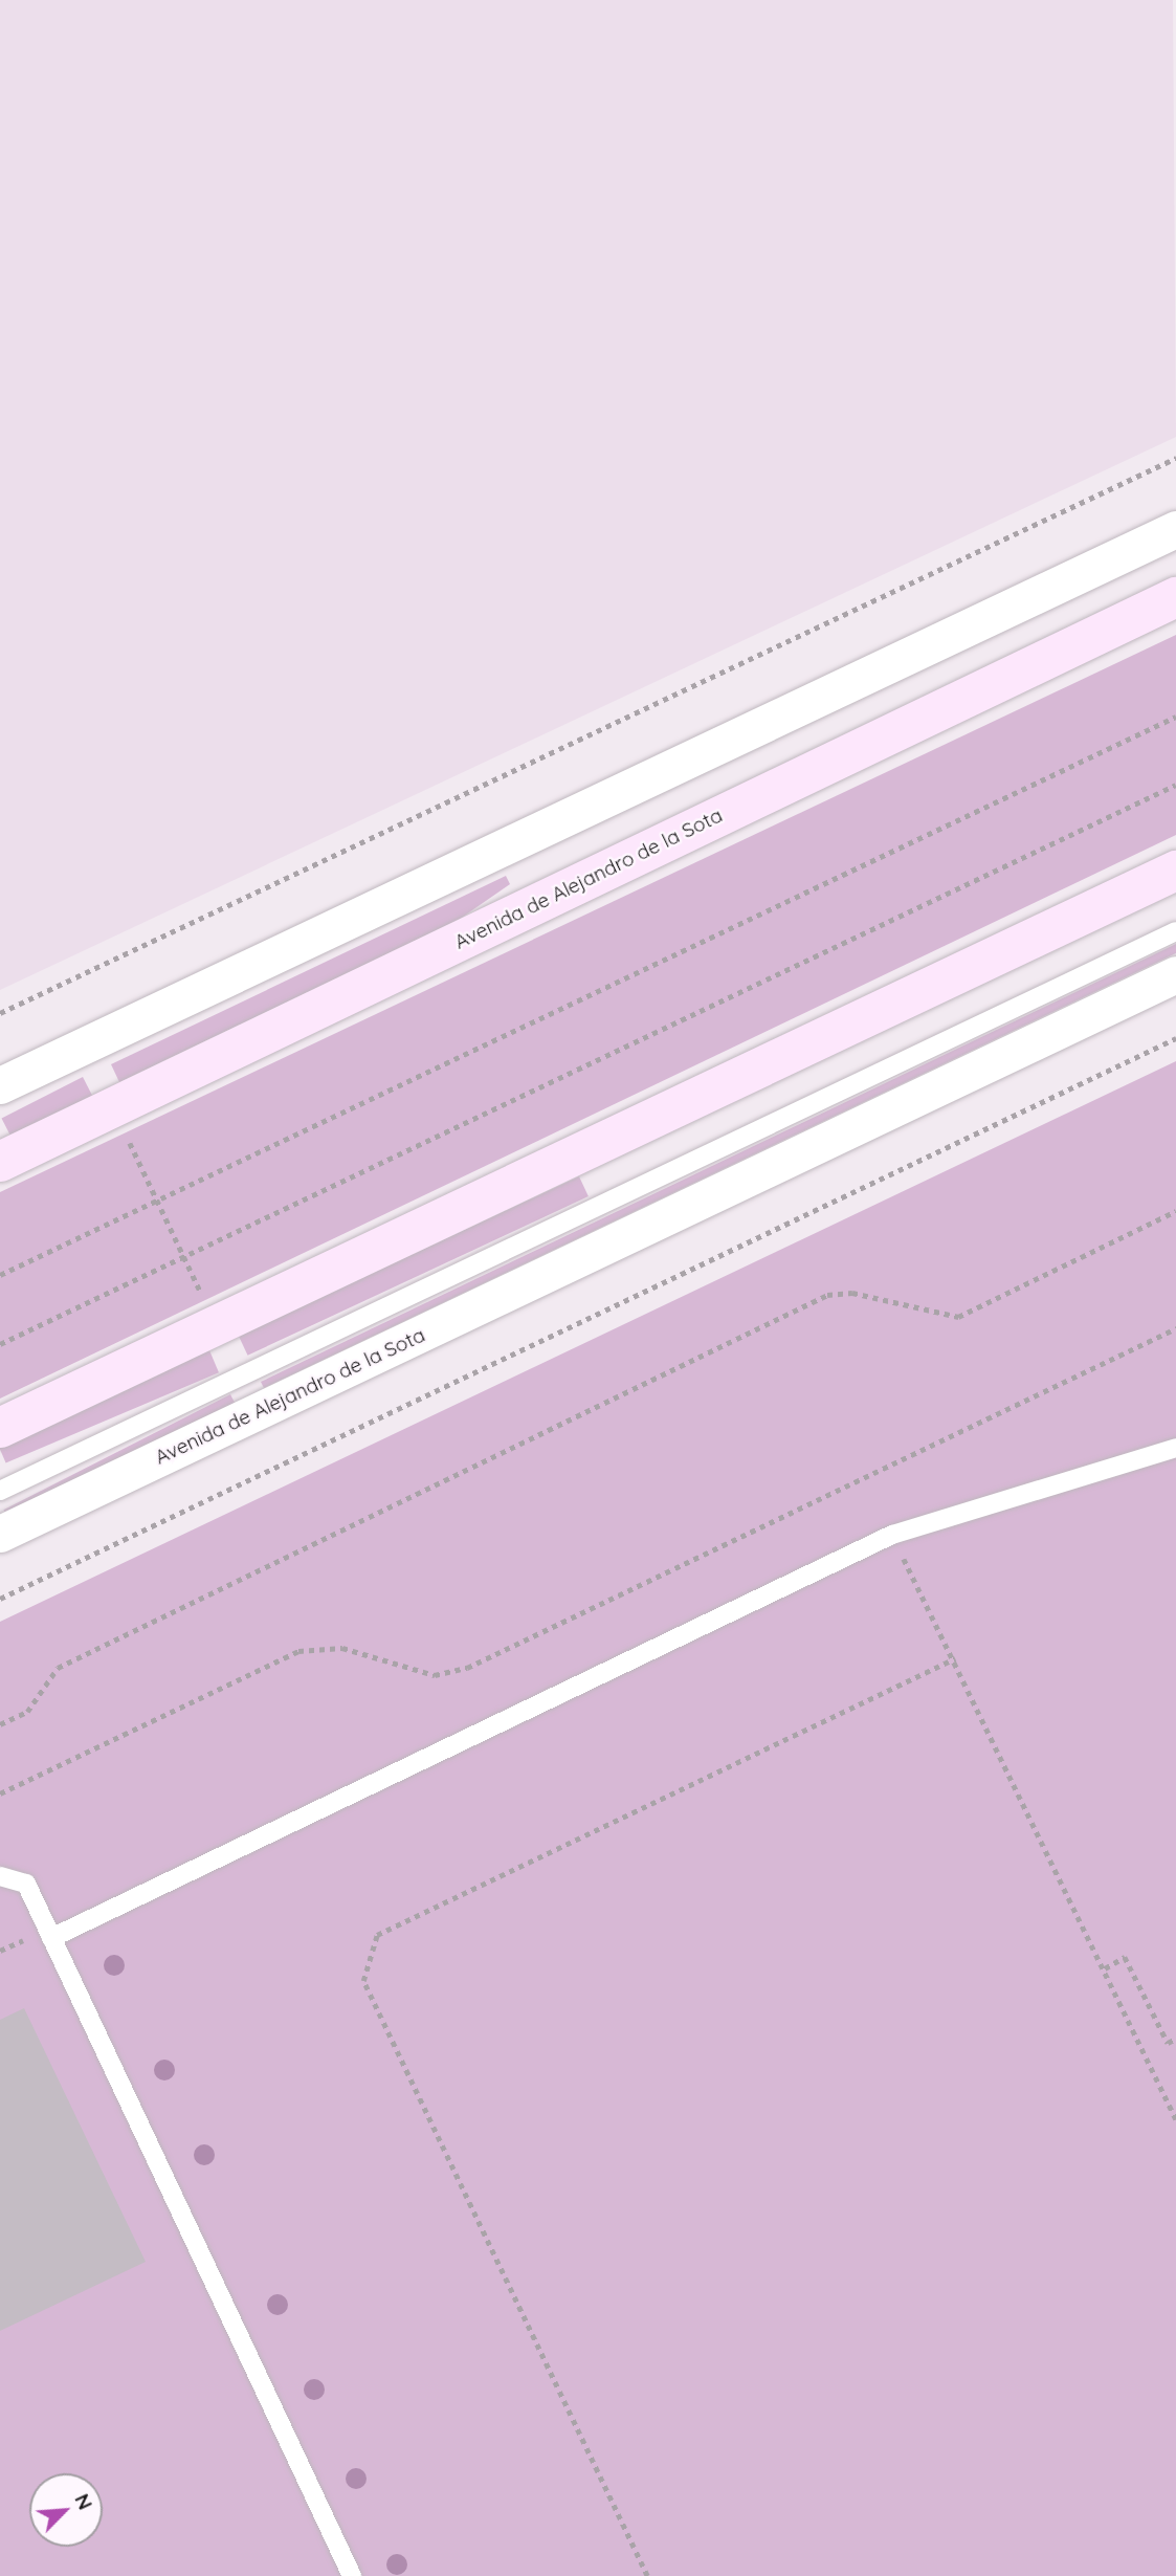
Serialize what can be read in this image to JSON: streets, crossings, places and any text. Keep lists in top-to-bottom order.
{
  "streets": {
    "main road": ["Avenida de Alejandro de la Sota"]
  },
  "north": "top right"
}
